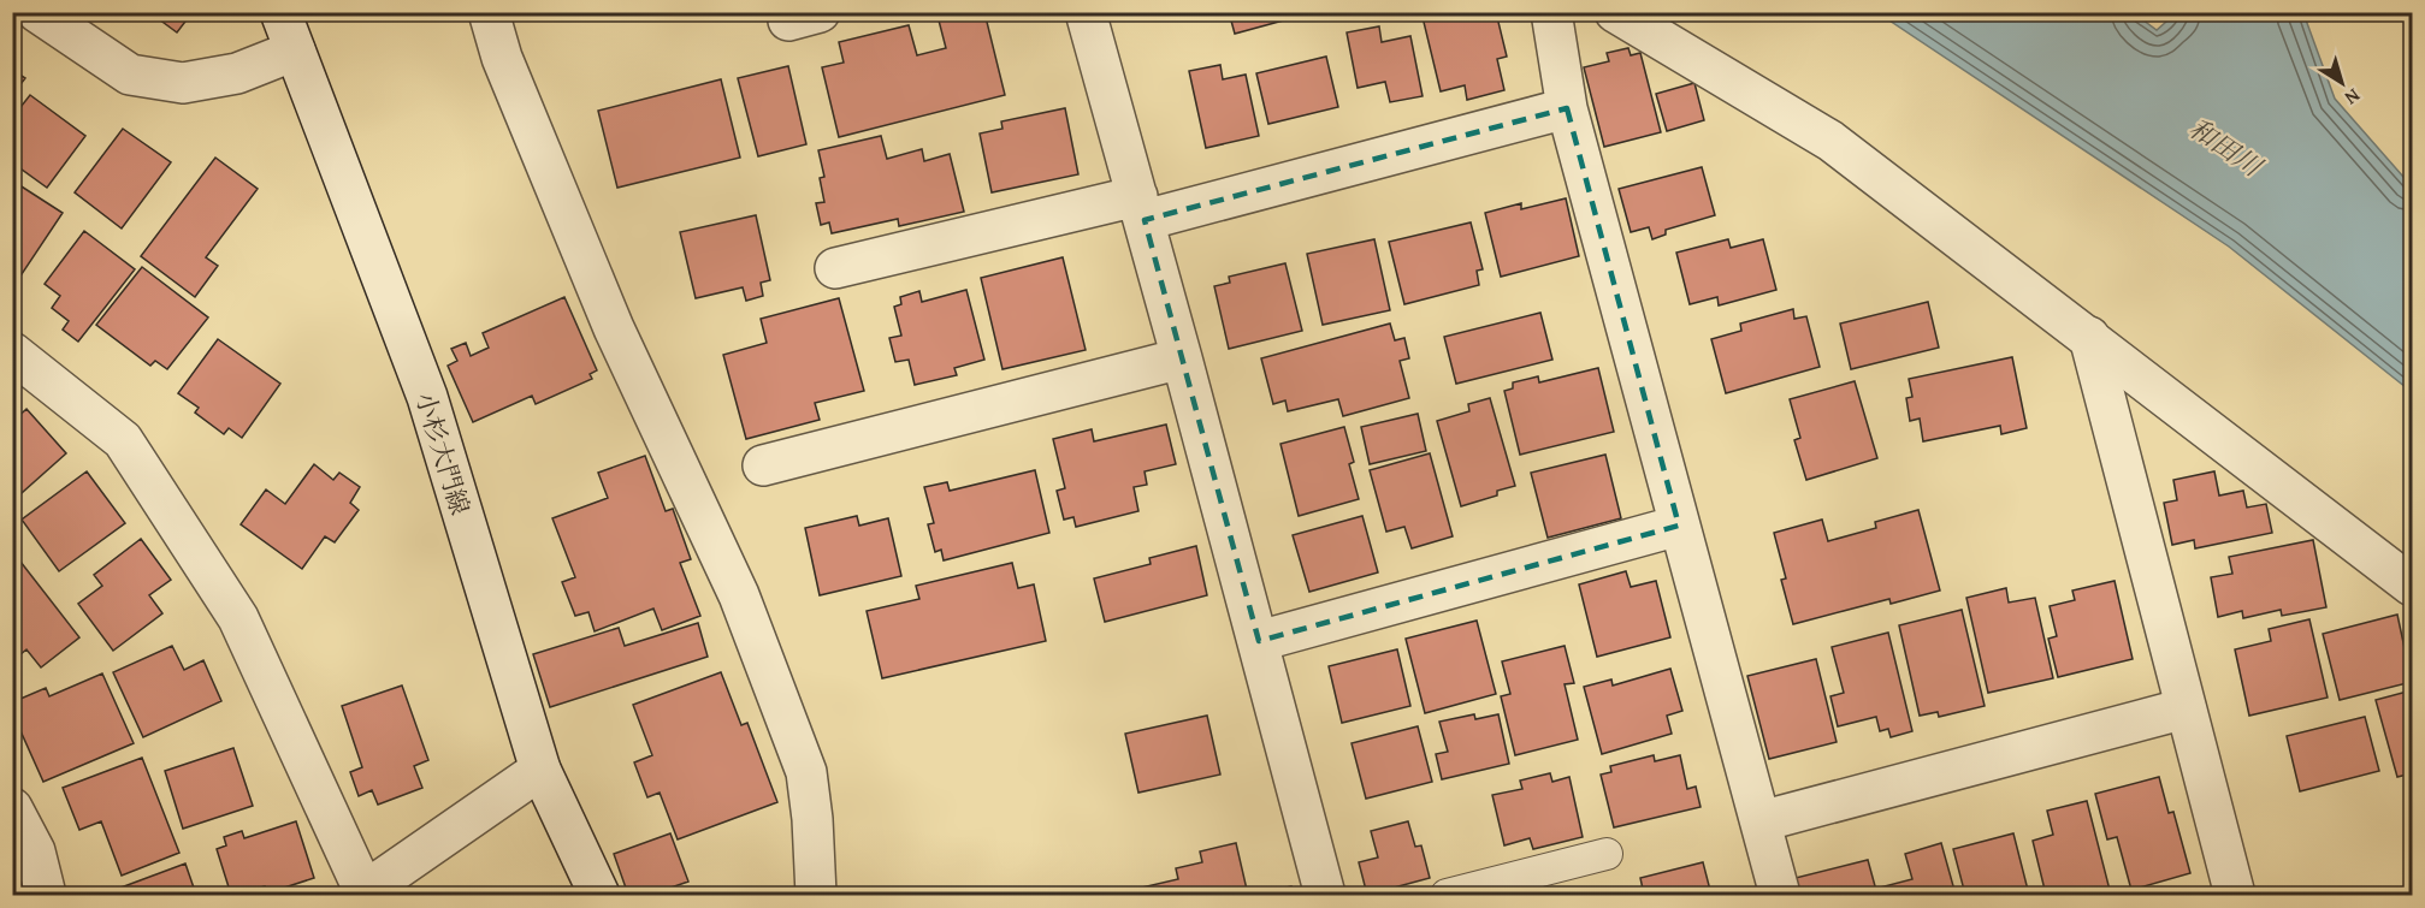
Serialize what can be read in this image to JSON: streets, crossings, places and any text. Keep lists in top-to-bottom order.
{
  "streets": {
    "street": ["小杉大門線"]
  },
  "water": ["和田川"],
  "north": "bottom right"
}
